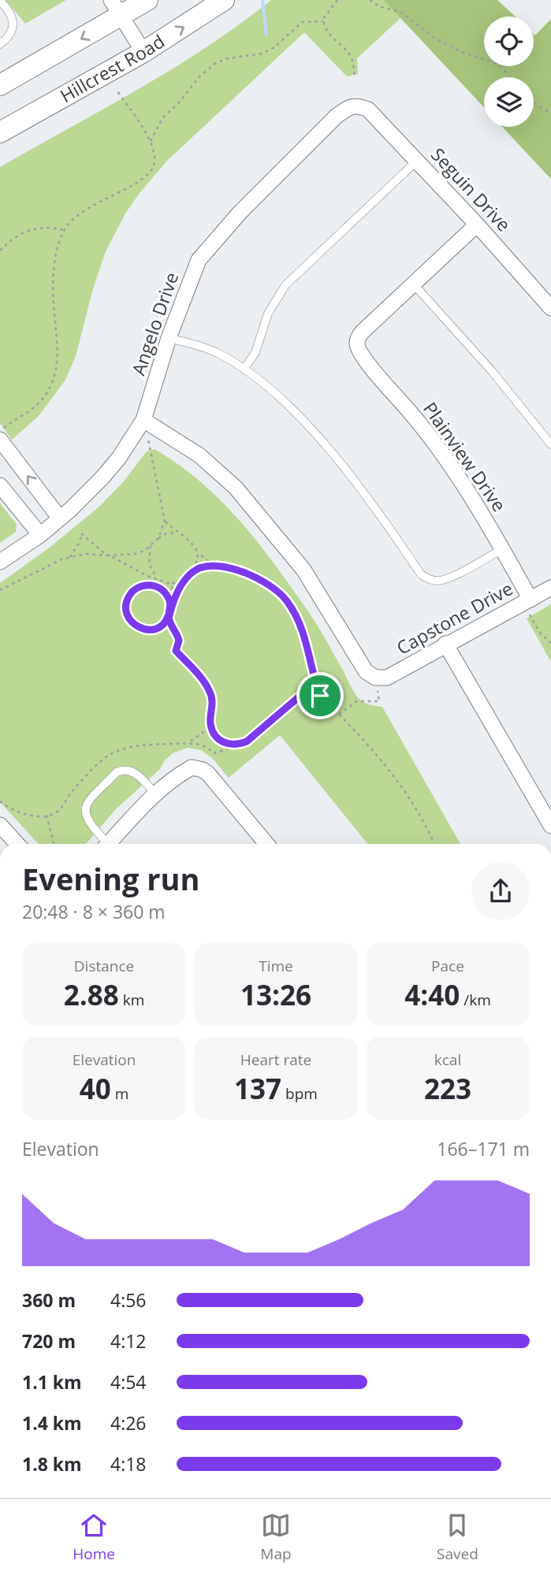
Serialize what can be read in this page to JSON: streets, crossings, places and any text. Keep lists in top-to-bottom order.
{
  "streets": {
    "main road": ["Hillcrest Road"],
    "street": [
      "Seguin Drive",
      "Angelo Drive",
      "Plainview Drive",
      "Capstone Drive"
    ]
  },
  "crossings": [
    ["Seguin Drive", "Angelo Drive"],
    ["Plainview Drive", "Capstone Drive"]
  ],
  "page": {
    "heading": ["Evening run", "20:48 · 8 × 360 m"],
    "stats": [
      ["Distance", "2.88 km"],
      ["Time", "13:26"],
      ["Pace", "4:40 /km"],
      ["Elevation", "40 m"],
      ["Heart rate", "137 bpm"],
      ["kcal", "223"]
    ],
    "chart": ["Elevation", "166–171 m"],
    "list": [
      {
        "name": "360 m",
        "note": "4:56"
      },
      {
        "name": "720 m",
        "note": "4:12"
      },
      {
        "name": "1.1 km",
        "note": "4:54"
      },
      {
        "name": "1.4 km",
        "note": "4:26"
      },
      {
        "name": "1.8 km",
        "note": "4:18"
      }
    ],
    "tabs": ["Home", "Map", "Saved"]
  }
}
